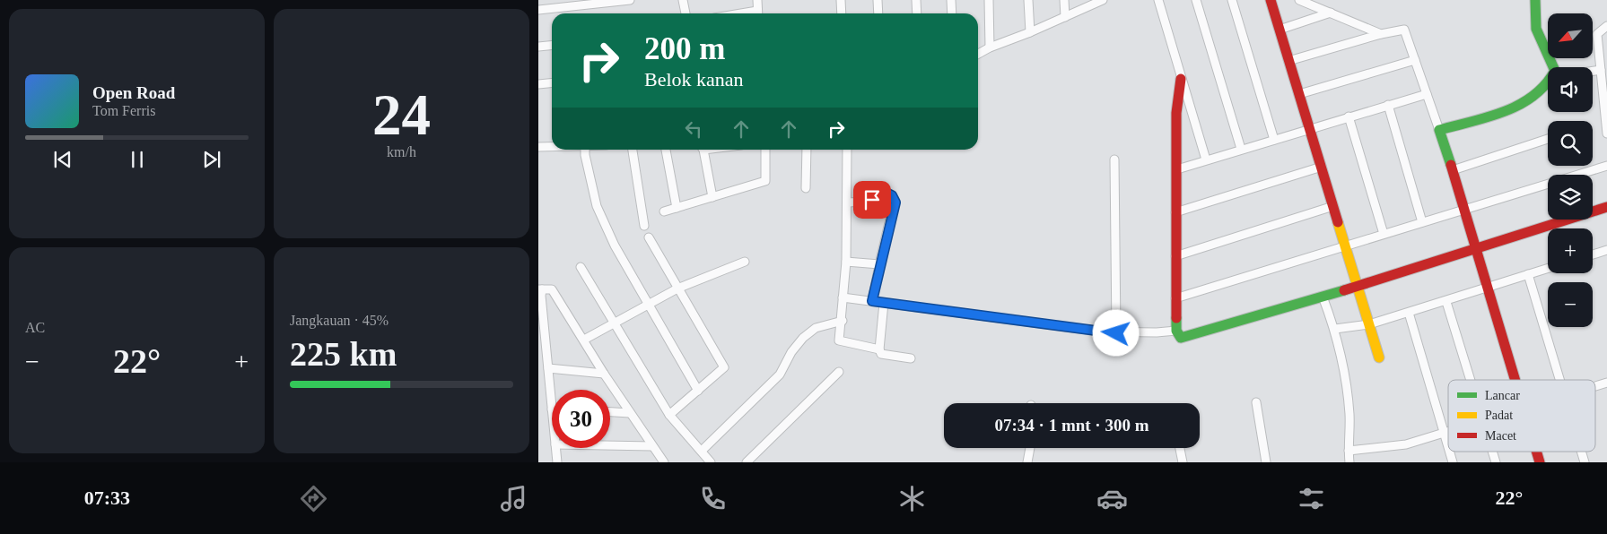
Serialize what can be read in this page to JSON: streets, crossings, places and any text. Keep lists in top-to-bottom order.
{
  "legend": ["Lancar", "Padat", "Macet"],
  "north": "bottom left",
  "page": {
    "tile": [
      ["24", "km/h"],
      "AC",
      ["Jangkauan · 45%", "225 km"]
    ],
    "map_buttons": ["+", "−"],
    "turn": ["200 m", "Belok kanan"],
    "song": ["Open Road", "Tom Ferris"],
    "heat": ["−", "22°", "+"],
    "limit": "30",
    "trip": "07:34 · 1 mnt · 300 m",
    "tabs": ["07:33", "22°"]
  }
}
